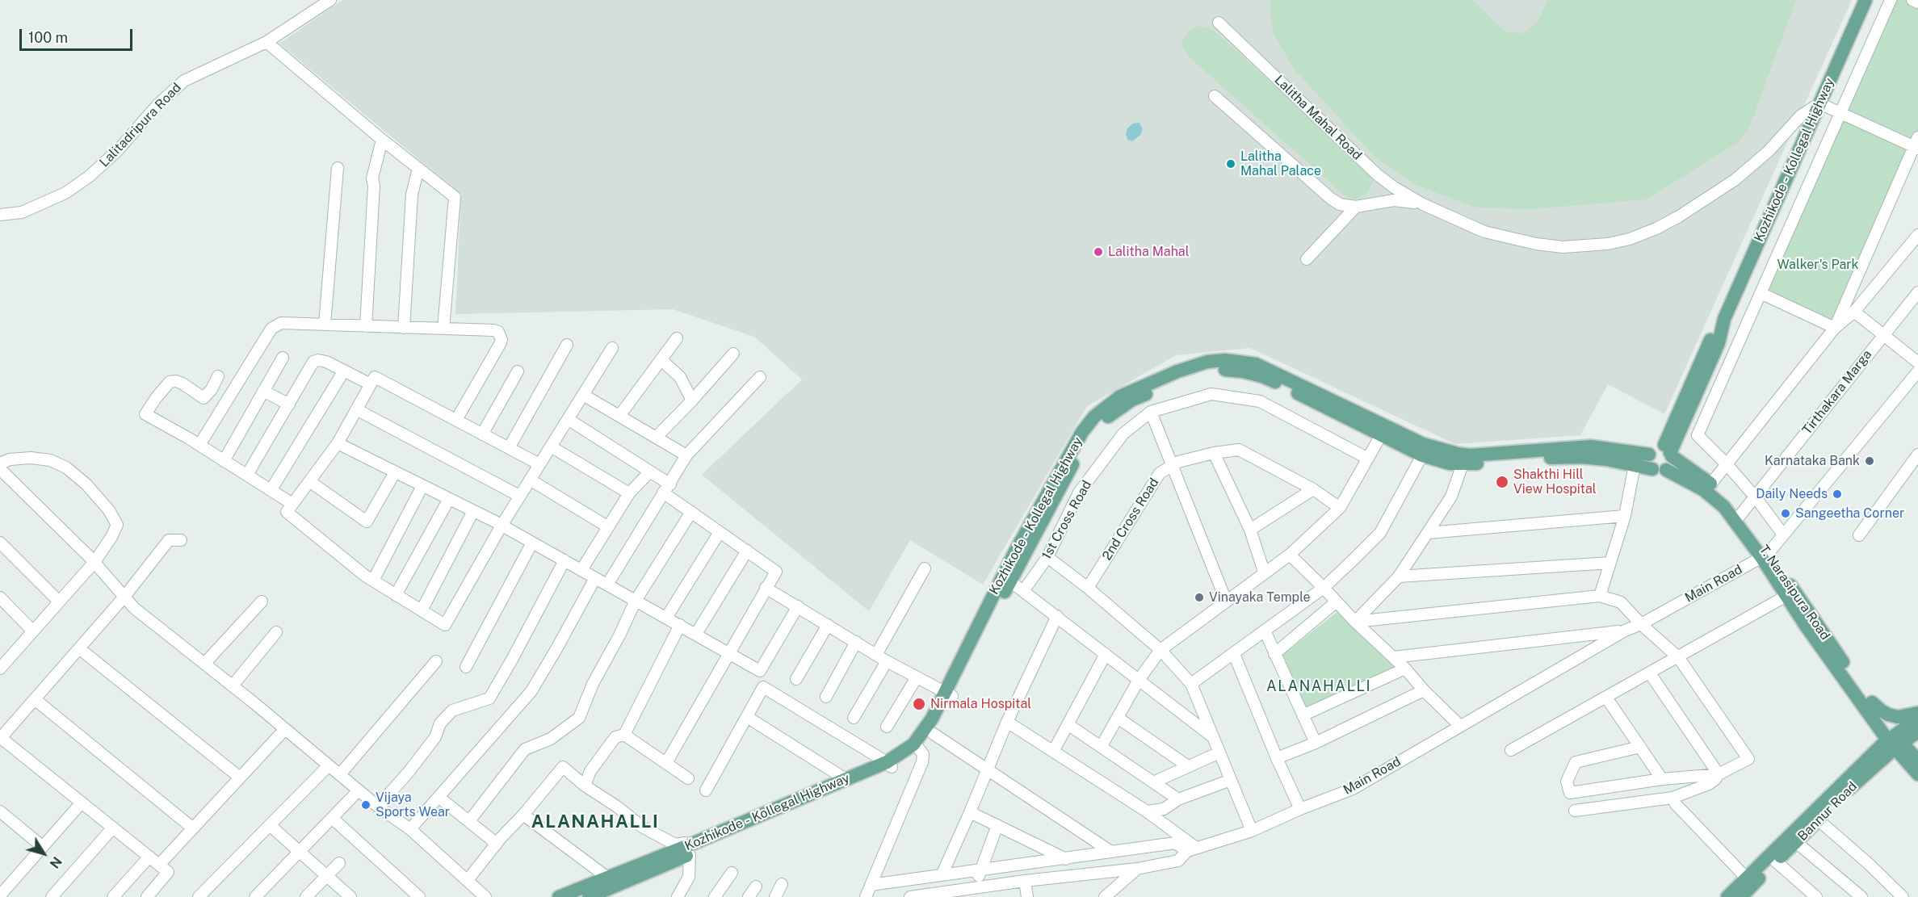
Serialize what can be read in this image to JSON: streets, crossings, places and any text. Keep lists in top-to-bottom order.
{
  "streets": {
    "main road": ["Kozhikode - Kollegal Highway", "T. Narasipura Road", "Bannur Road"],
    "street": [
      "Lalitha Mahal Road",
      "Lalitadripura Road",
      "Tirthakara Marga",
      "2nd Cross Road",
      "1st Cross Road",
      "Main Road"
    ]
  },
  "crossings": [
    ["Lalitha Mahal Road", "Kozhikode - Kollegal Highway"],
    ["Kozhikode - Kollegal Highway", "T. Narasipura Road"],
    ["Tirthakara Marga", "T. Narasipura Road"],
    ["Main Road", "T. Narasipura Road"],
    ["T. Narasipura Road", "Bannur Road"]
  ],
  "districts": ["ALANAHALLI", "ALANAHALLI"],
  "parks": ["Walker's Park"],
  "places": [
    "Lalitha Mahal Palace",
    "Lalitha Mahal",
    "Karnataka Bank",
    "Shakthi Hill View Hospital",
    "Daily Needs",
    "Sangeetha Corner",
    "Vinayaka Temple",
    "Nirmala Hospital",
    "Vijaya Sports Wear"
  ],
  "scale_bar": "100 m",
  "north": "bottom right"
}
